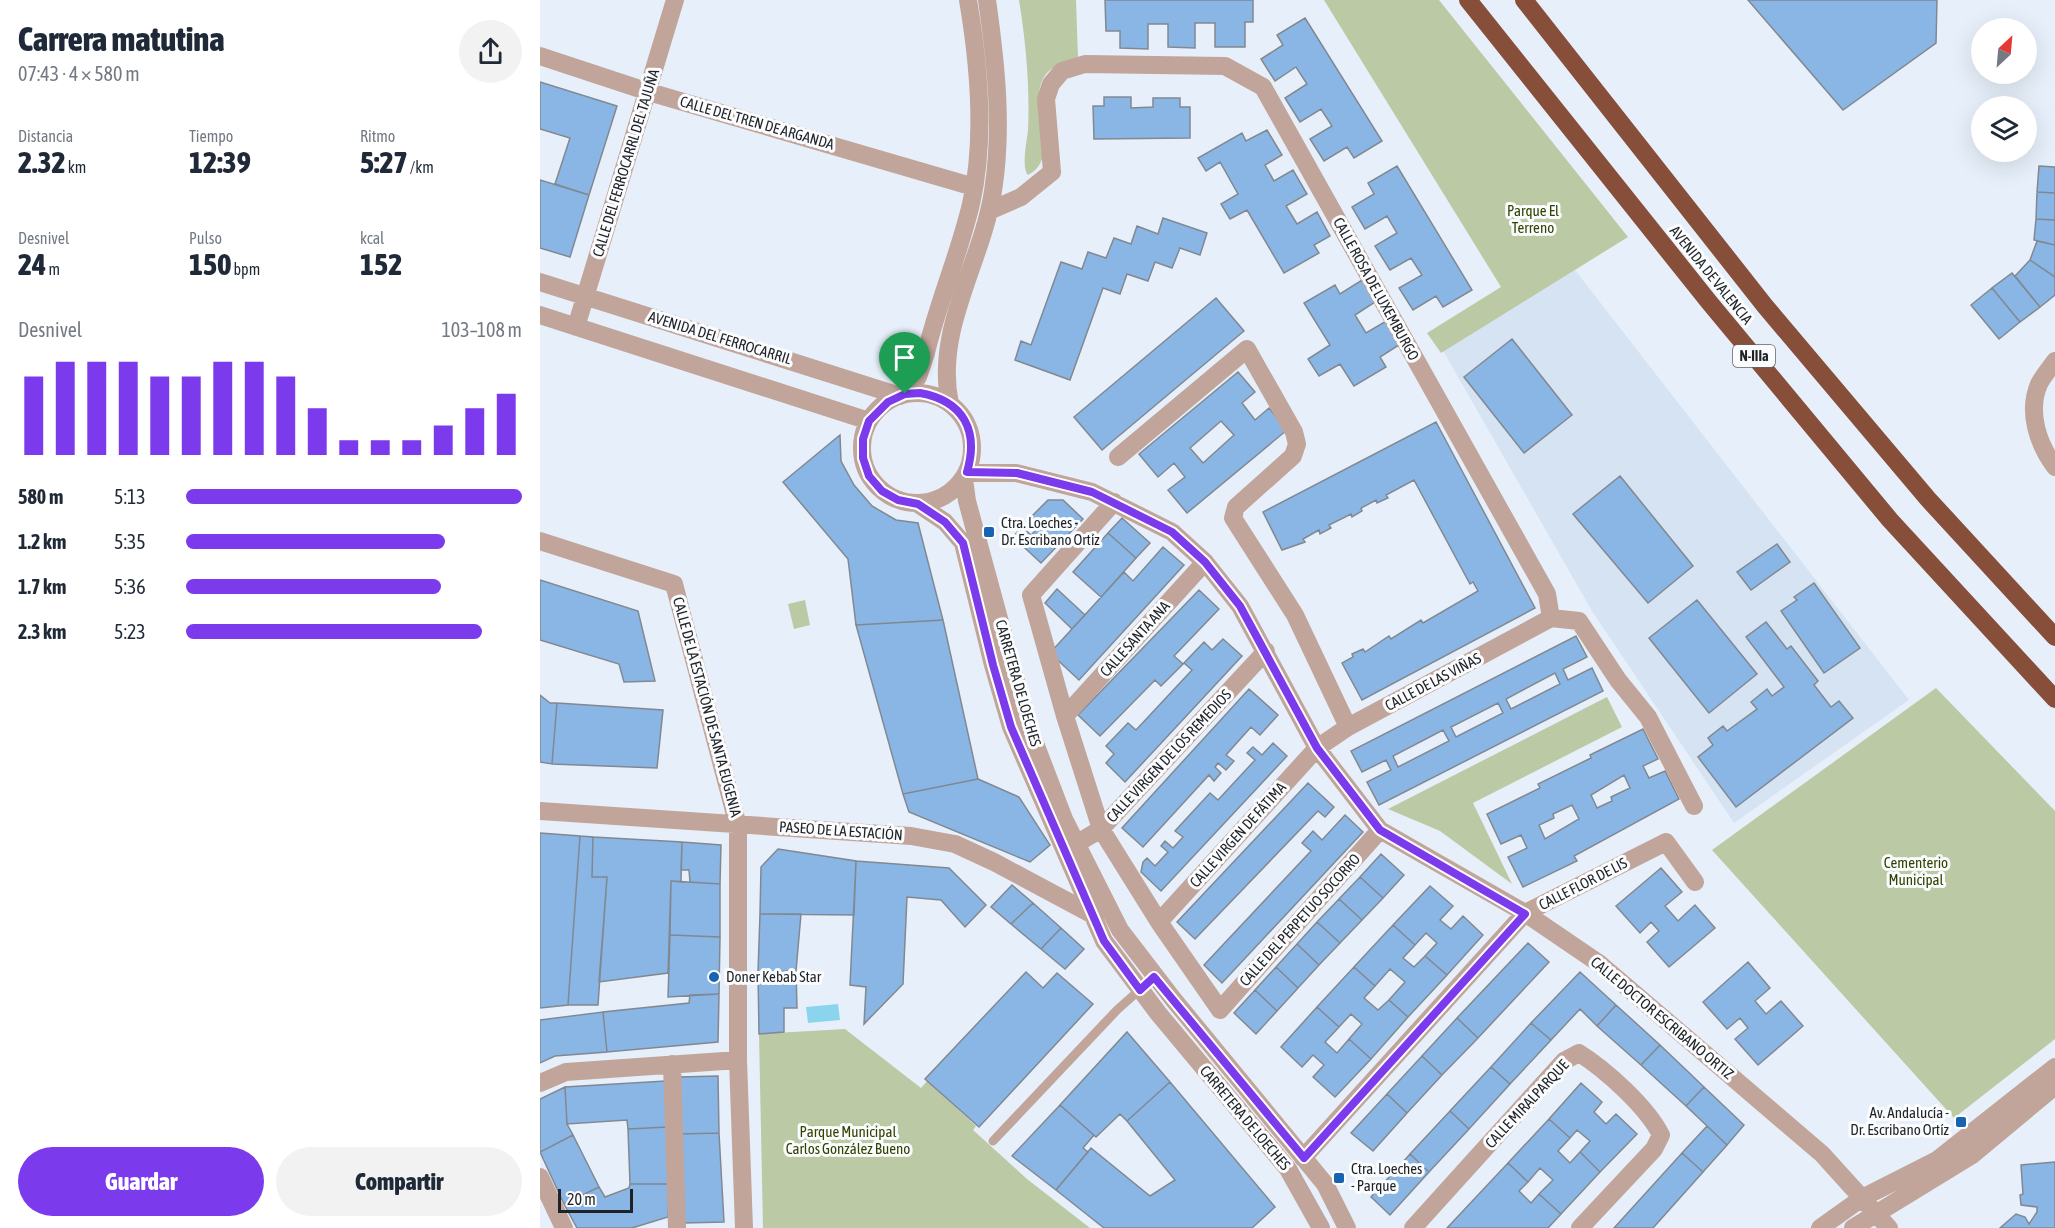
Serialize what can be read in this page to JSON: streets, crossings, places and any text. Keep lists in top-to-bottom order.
{
  "streets": {
    "highway": ["AVENIDA DE VALENCIA", "N-IIIa"],
    "street": [
      "CALLE DEL TREN DE ARGANDA",
      "CALLE DEL FERROCARRL DEL TAJUÑA",
      "CALLE ROSA DE LUXEMBURGO",
      "AVENIDA DEL FERROCARRIL",
      "CALLE SANTA ANA",
      "CALLE DE LAS VIÑAS",
      "CARRETERA DE LOECHES",
      "CALLE DE LA ESTACIÓN DE SANTA EUGENIA",
      "CALLE VIRGEN DE LOS REMEDIOS",
      "PASEO DE LA ESTACIÓN",
      "CALLE VIRGEN DE FÁTIMA",
      "CALLE FLOR DE LIS",
      "CALLE DEL PERPETUO SOCORRO",
      "CALLE DOCTOR ESCRIBANO ORTIZ",
      "CALLE MIRALPARQUE"
    ]
  },
  "crossings": [
    ["CALLE DEL TREN DE ARGANDA", "CALLE DEL FERROCARRL DEL TAJUÑA"],
    ["CALLE DEL FERROCARRL DEL TAJUÑA", "AVENIDA DEL FERROCARRIL"],
    ["CALLE ROSA DE LUXEMBURGO", "CALLE DE LAS VIÑAS"],
    ["AVENIDA DEL FERROCARRIL", "CARRETERA DE LOECHES"],
    ["AVENIDA DEL FERROCARRIL", "CALLE DOCTOR ESCRIBANO ORTIZ"],
    ["CALLE SANTA ANA", "CALLE DOCTOR ESCRIBANO ORTIZ"],
    ["CALLE DE LAS VIÑAS", "CALLE VIRGEN DE FÁTIMA"],
    ["CALLE DE LAS VIÑAS", "CALLE DOCTOR ESCRIBANO ORTIZ"],
    ["CARRETERA DE LOECHES", "CALLE VIRGEN DE LOS REMEDIOS"],
    ["CARRETERA DE LOECHES", "PASEO DE LA ESTACIÓN"],
    ["CARRETERA DE LOECHES", "CALLE FLOR DE LIS"],
    ["CARRETERA DE LOECHES", "CALLE DOCTOR ESCRIBANO ORTIZ"],
    ["CALLE DE LA ESTACIÓN DE SANTA EUGENIA", "PASEO DE LA ESTACIÓN"],
    ["CALLE VIRGEN DE LOS REMEDIOS", "CALLE DOCTOR ESCRIBANO ORTIZ"],
    ["CALLE VIRGEN DE FÁTIMA", "CALLE DEL PERPETUO SOCORRO"],
    ["CALLE VIRGEN DE FÁTIMA", "CALLE DOCTOR ESCRIBANO ORTIZ"],
    ["CALLE FLOR DE LIS", "CALLE DOCTOR ESCRIBANO ORTIZ"],
    ["CALLE DEL PERPETUO SOCORRO", "CALLE DOCTOR ESCRIBANO ORTIZ"]
  ],
  "parks": ["Parque El Terreno", "Cementerio Municipal", "Parque Municipal Carlos González Bueno"],
  "places": {
    "transit": ["Ctra. Loeches - Dr. Escribano Ortíz", "Av. Andalucía - Dr. Escribano Ortíz", "Ctra. Loeches - Parque"],
    "other": ["Doner Kebab Star"]
  },
  "scale_bar": "20 m",
  "north": "top right",
  "page": {
    "heading": ["Carrera matutina", "07:43 · 4 × 580 m"],
    "stats": [
      ["Distancia", "2.32 km"],
      ["Tiempo", "12:39"],
      ["Ritmo", "5:27 /km"],
      ["Desnivel", "24 m"],
      ["Pulso", "150 bpm"],
      ["kcal", "152"]
    ],
    "chart": ["Desnivel", "103–108 m"],
    "list": [
      {
        "name": "580 m",
        "note": "5:13"
      },
      {
        "name": "1.2 km",
        "note": "5:35"
      },
      {
        "name": "1.7 km",
        "note": "5:36"
      },
      {
        "name": "2.3 km",
        "note": "5:23"
      }
    ],
    "buttons": ["Guardar", "Compartir"],
    "scale": "20 m"
  }
}
